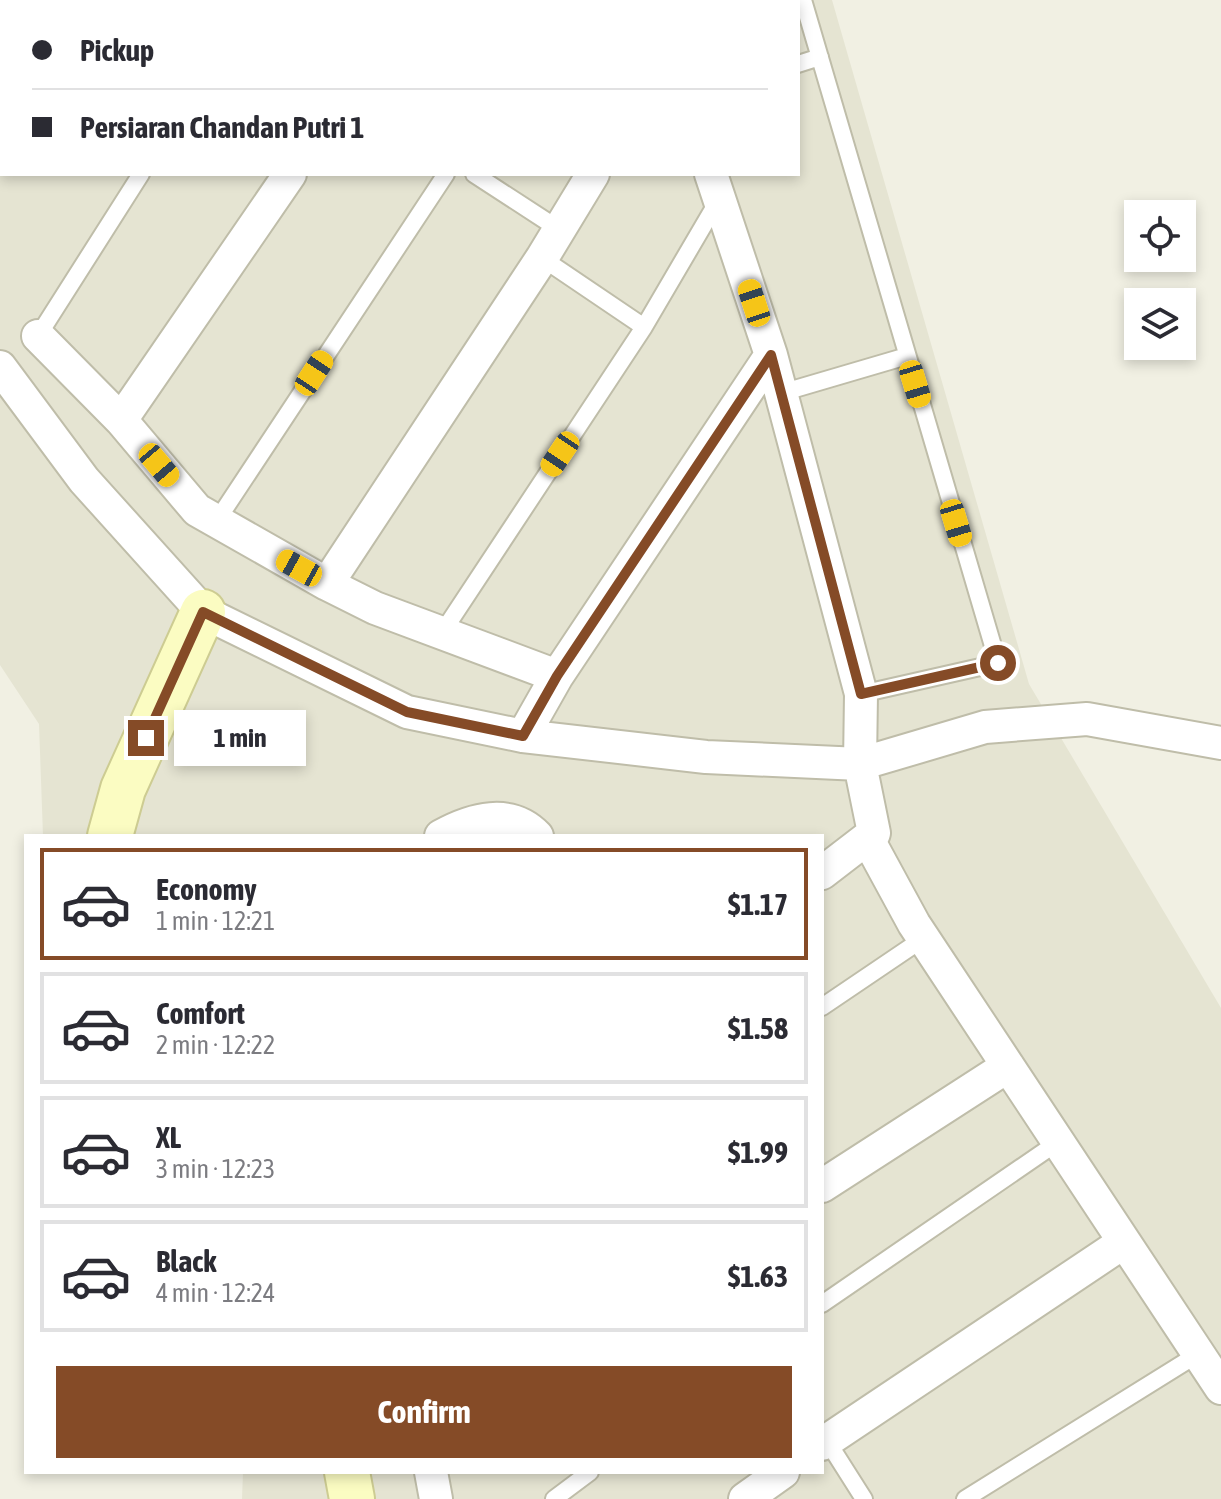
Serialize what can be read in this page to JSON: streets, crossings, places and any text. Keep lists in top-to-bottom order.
{
  "page": {
    "banner": ["Pickup", "Persiaran Chandan Putri 1"],
    "bubble": "1 min",
    "list": [
      {
        "name": "Economy",
        "note": "1 min · 12:21",
        "value": "$1.17"
      },
      {
        "name": "Comfort",
        "note": "2 min · 12:22",
        "value": "$1.58"
      },
      {
        "name": "XL",
        "note": "3 min · 12:23",
        "value": "$1.99"
      },
      {
        "name": "Black",
        "note": "4 min · 12:24",
        "value": "$1.63"
      }
    ],
    "buttons": "Confirm"
  }
}
